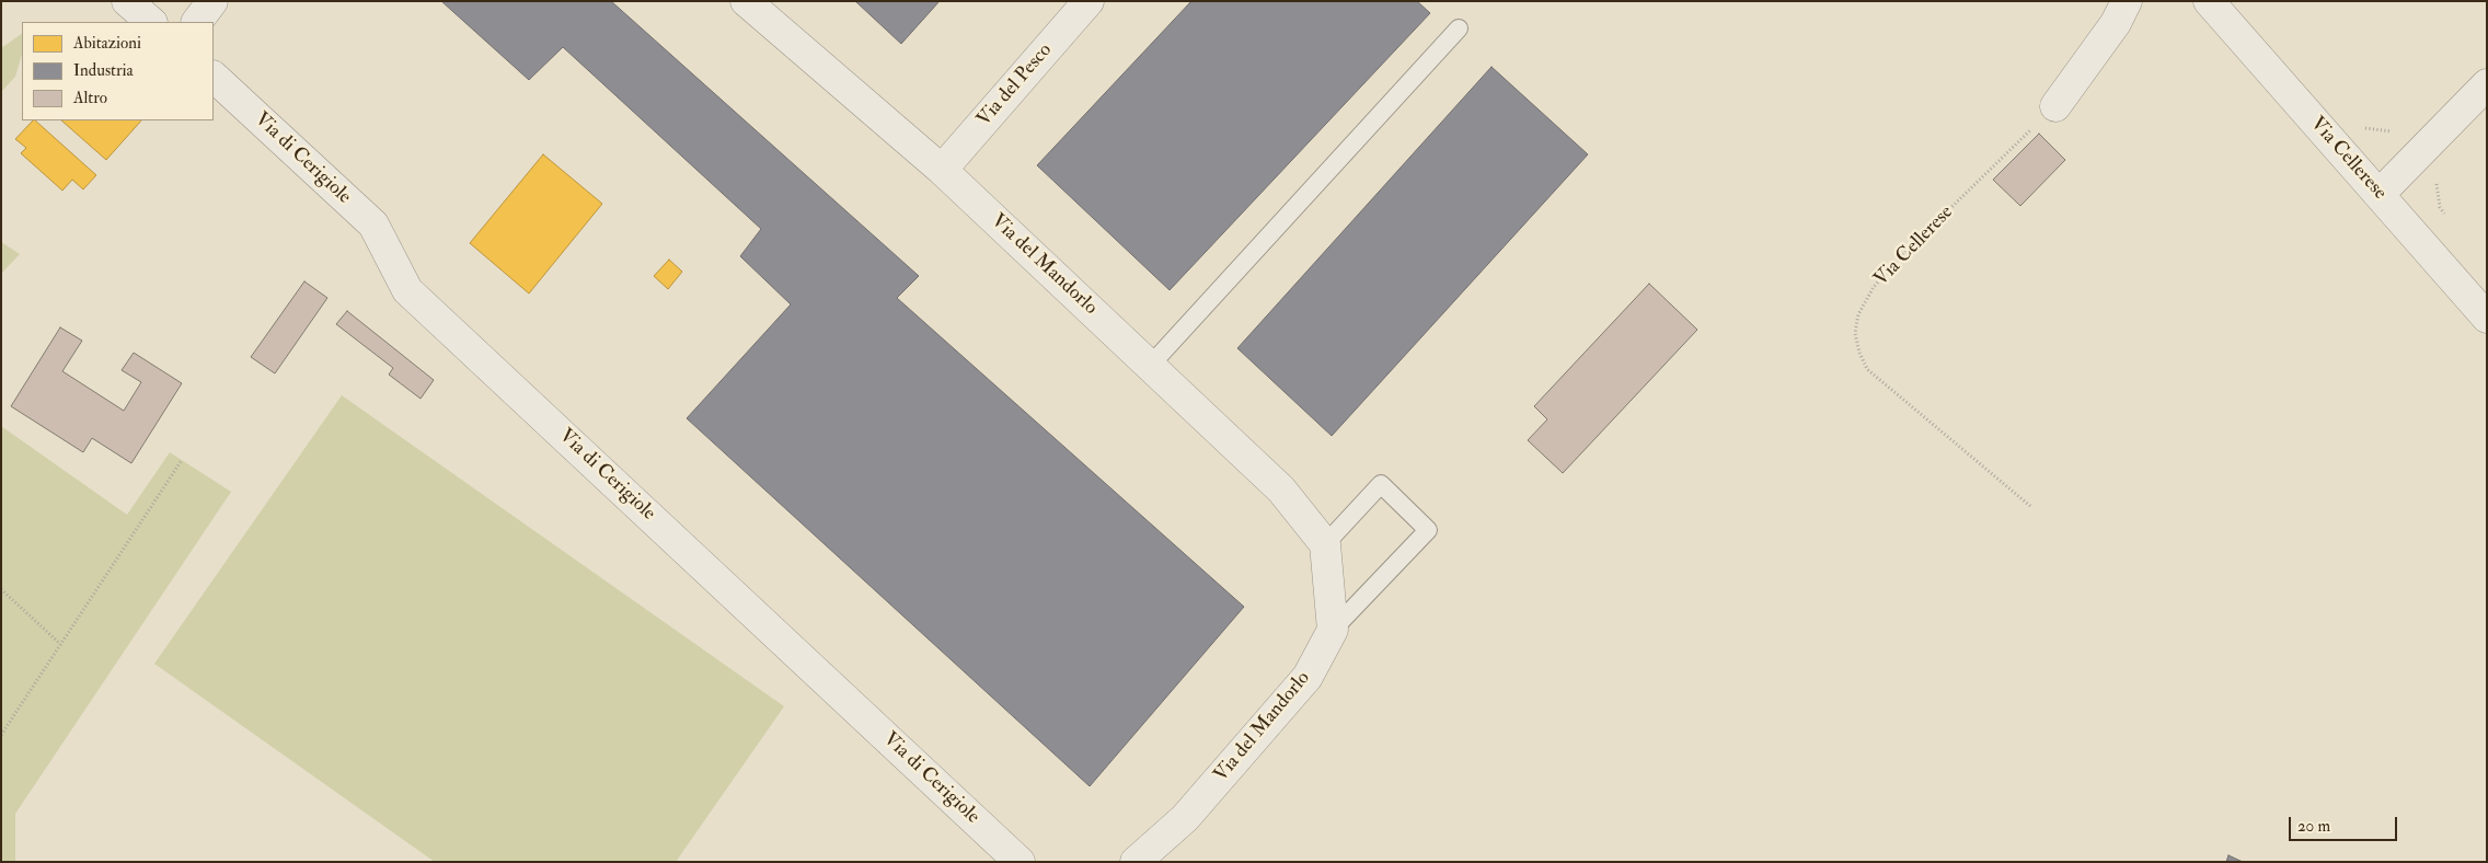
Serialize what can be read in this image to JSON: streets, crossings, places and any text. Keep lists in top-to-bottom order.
{
  "streets": {
    "street": [
      "Via del Pesco",
      "Via di Cerigiole",
      "Via Cellerese",
      "Via del Mandorlo"
    ]
  },
  "crossings": [
    ["Via del Pesco", "Via del Mandorlo"]
  ],
  "legend": ["Abitazioni", "Industria", "Altro"],
  "scale_bar": "20 m"
}
